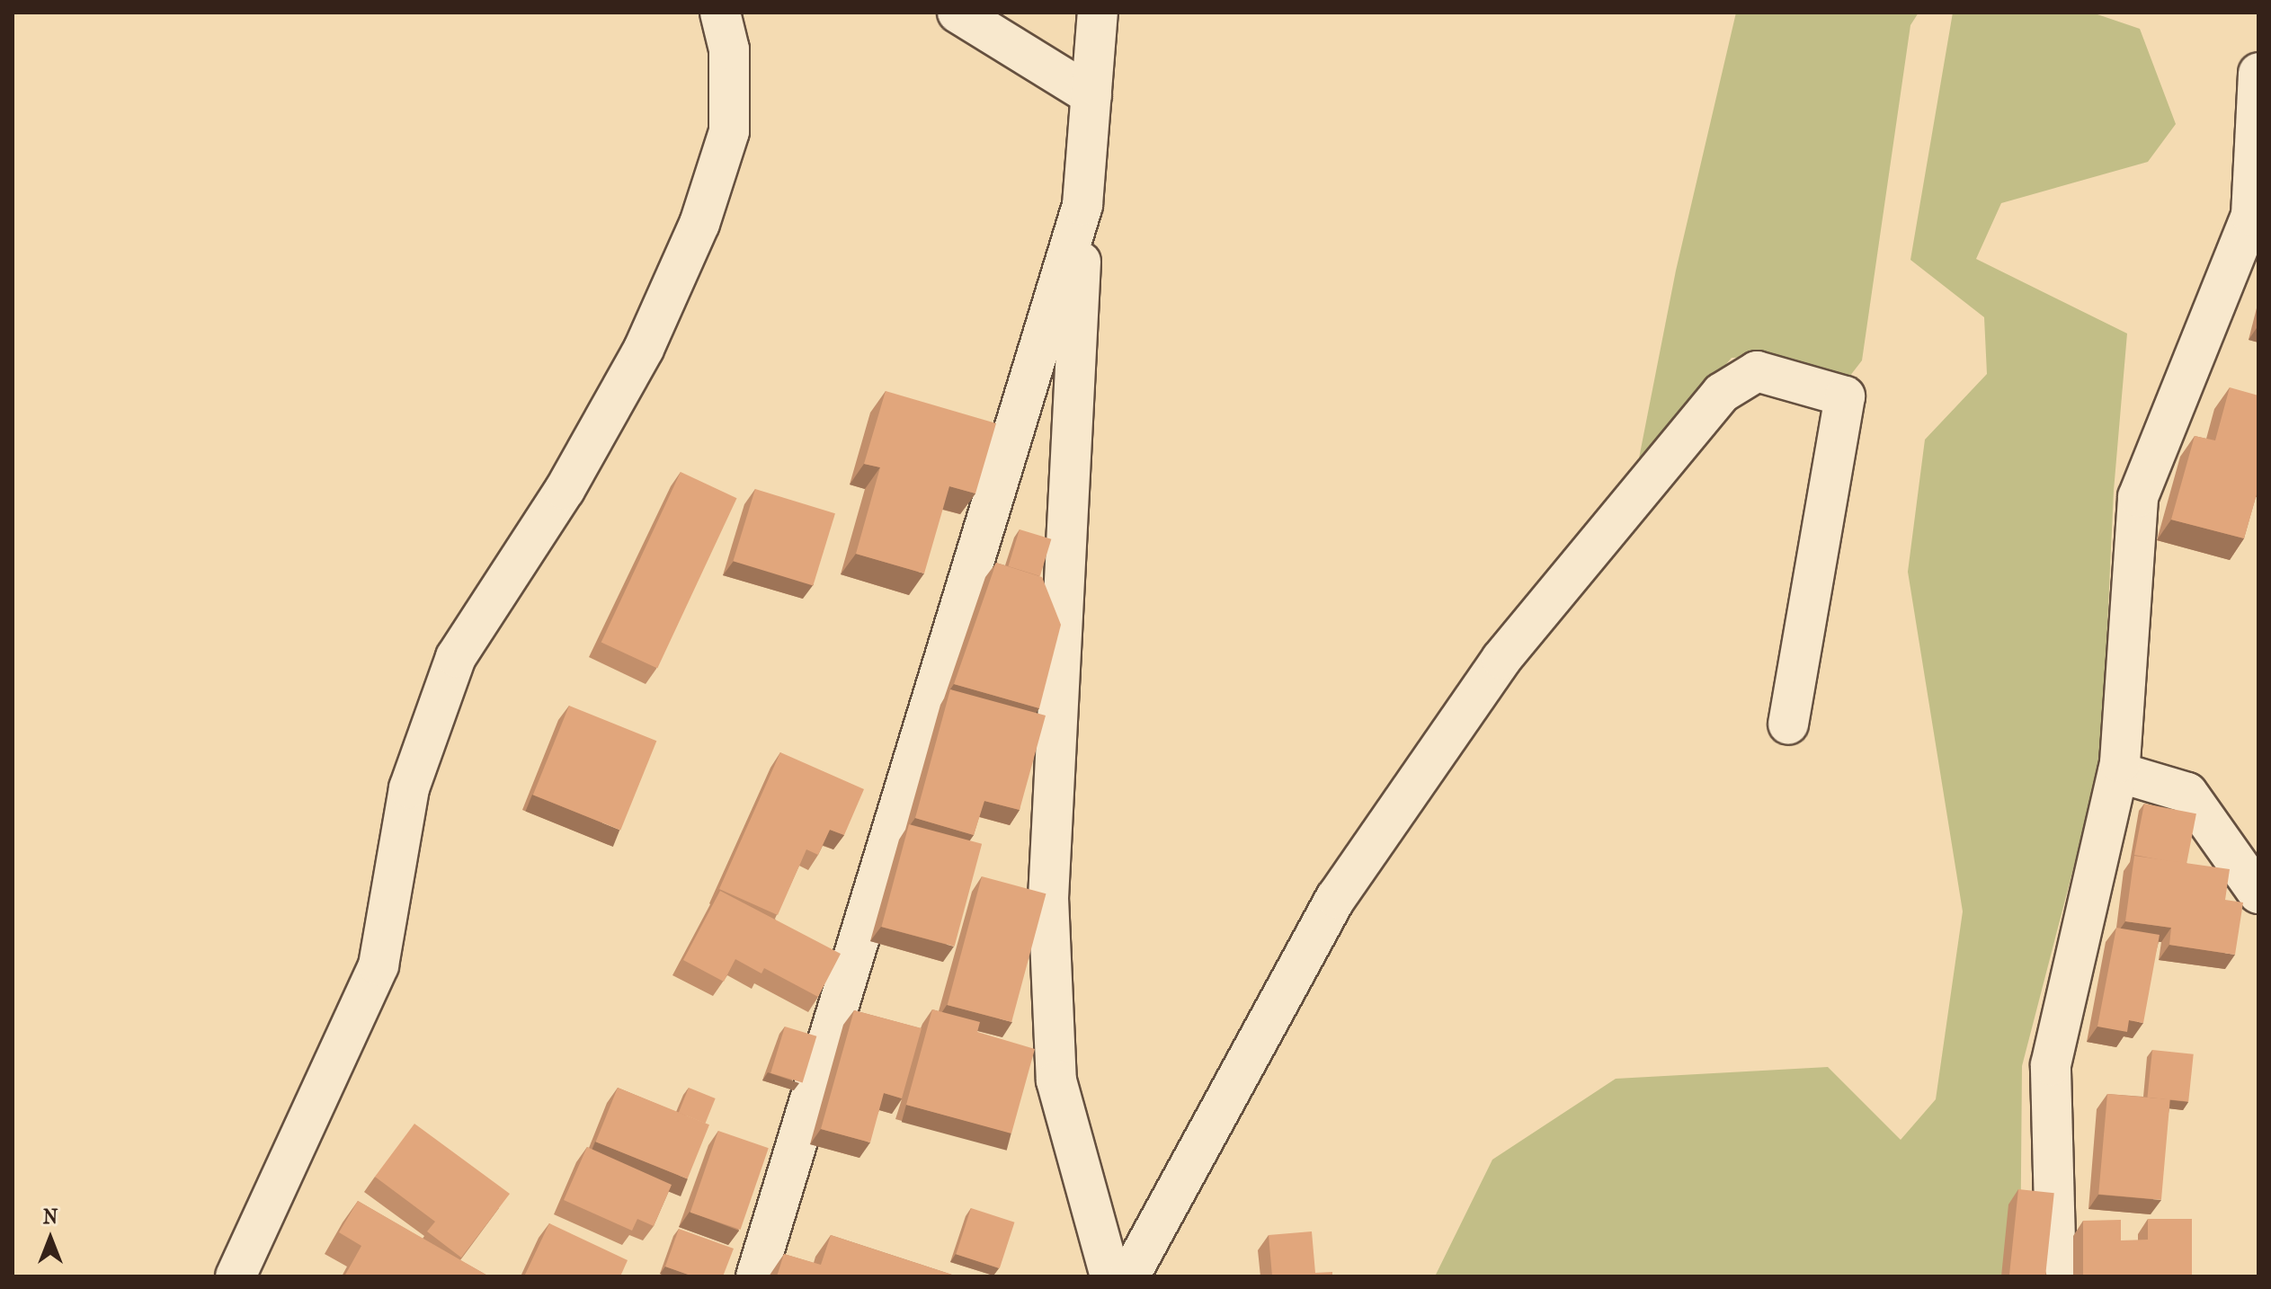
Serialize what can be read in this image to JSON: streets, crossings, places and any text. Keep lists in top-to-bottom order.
{
  "north": "top"
}
